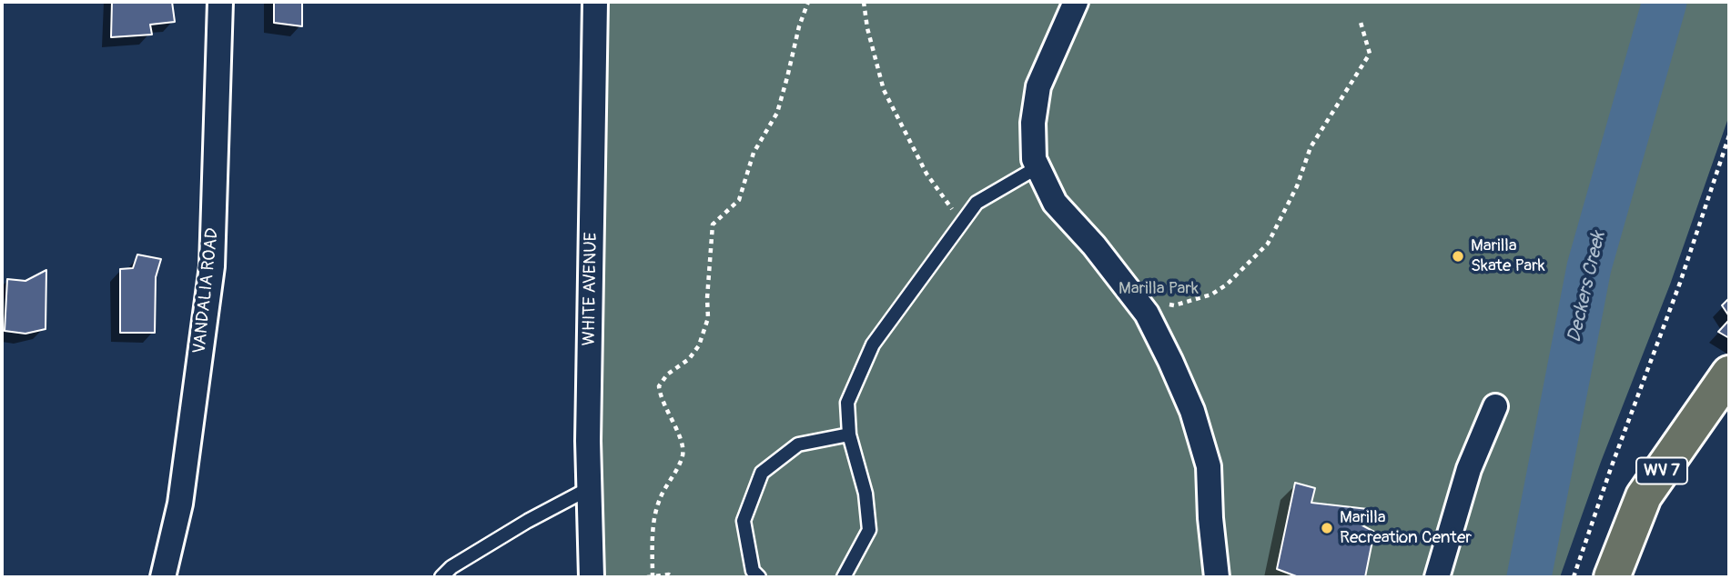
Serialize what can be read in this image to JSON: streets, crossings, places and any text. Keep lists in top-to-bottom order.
{
  "streets": {
    "main road": ["WV 7"],
    "street": ["WHITE AVENUE", "VANDALIA ROAD"]
  },
  "water": ["Deckers Creek"],
  "parks": ["Marilla Park"],
  "places": ["Marilla Skate Park", "Marilla Recreation Center"]
}
